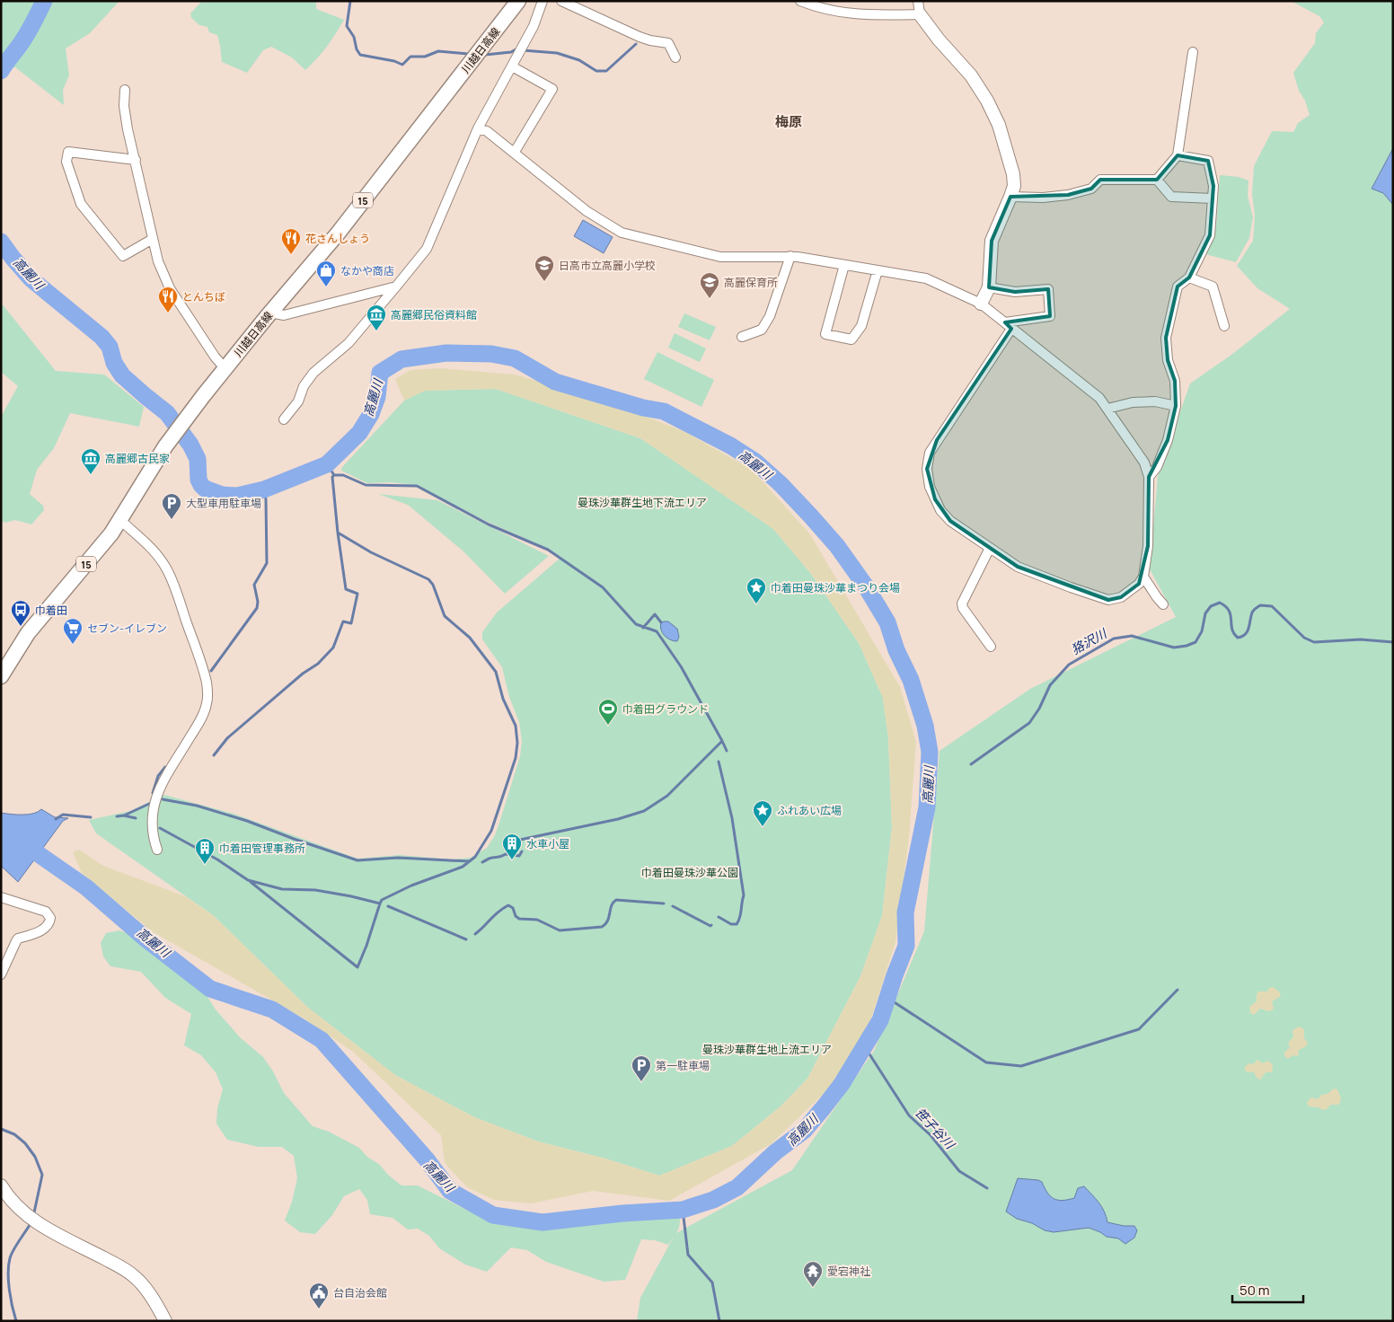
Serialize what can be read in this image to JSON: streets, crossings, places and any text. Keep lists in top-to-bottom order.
{
  "streets": {
    "main road": ["川越日高線", "15"]
  },
  "districts": ["梅原"],
  "water": ["高麗川", "狢沢川", "笹子谷川"],
  "parks": ["曼珠沙華群生地下流エリア", "巾着田曼珠沙華公園", "曼珠沙華群生地上流エリア"],
  "places": {
    "restaurant": ["花さんしょう", "とんちぼ"],
    "school or university": ["日高市立高麗小学校", "高麗保育所"],
    "shop": ["なかや商店"],
    "museum": ["高麗郷民俗資料館", "高麗郷古民家"],
    "parking": ["大型車用駐車場", "第一駐車場"],
    "place": ["巾着田曼珠沙華まつり会場", "ふれあい広場"],
    "bus stop": ["巾着田"],
    "supermarket": ["セブン-イレブン"],
    "sports": ["巾着田グラウンド"],
    "building": ["水車小屋", "巾着田管理事務所"],
    "temple": ["愛宕神社"],
    "public building": ["台自治会館"]
  },
  "scale_bar": "50 m"
}
